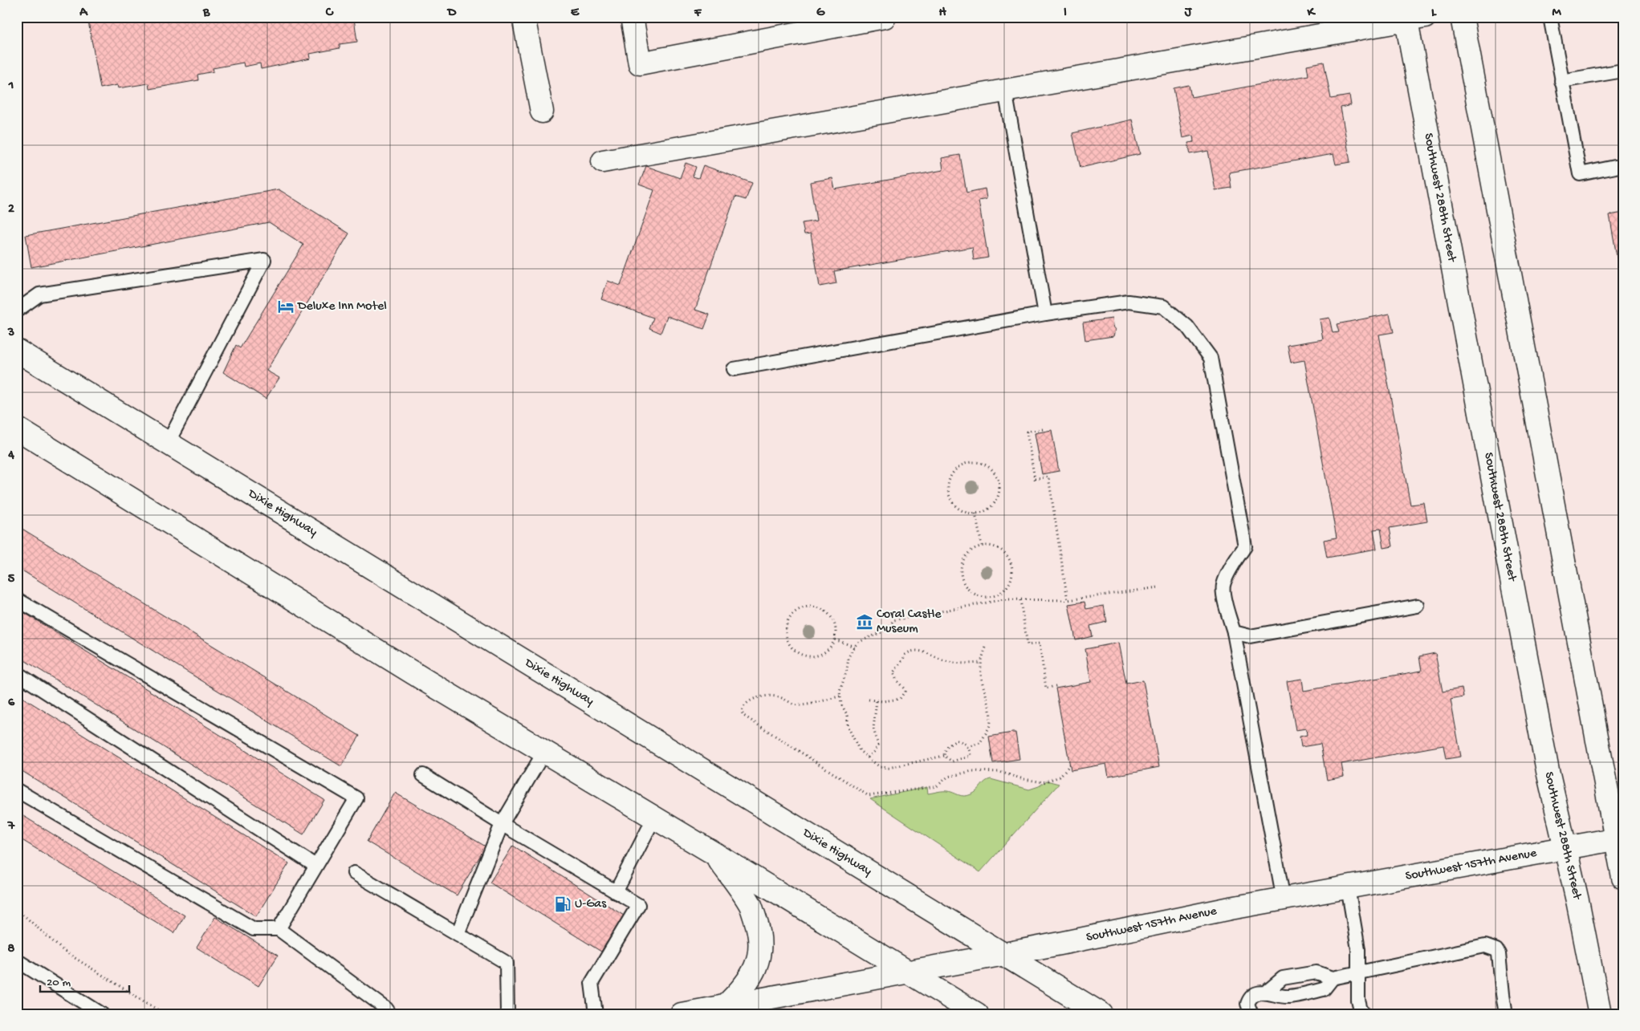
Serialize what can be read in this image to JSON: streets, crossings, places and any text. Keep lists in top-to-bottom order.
{
  "streets": {
    "main road": ["Southwest 288th Street", "Dixie Highway", "Southwest 157th Avenue"]
  },
  "crossings": [
    ["Southwest 288th Street", "Southwest 157th Avenue"],
    ["Dixie Highway", "Southwest 157th Avenue"]
  ],
  "places": {
    "hotel": ["Deluxe Inn Motel"],
    "museum": ["Coral Castle Museum"],
    "fuel station": ["U-Gas"]
  },
  "scale_bar": "20 m",
  "grid": {
    "columns": [
      "A",
      "B",
      "C",
      "D",
      "E",
      "F",
      "G",
      "H",
      "I",
      "J",
      "K",
      "L",
      "M"
    ],
    "rows": [
      "1",
      "2",
      "3",
      "4",
      "5",
      "6",
      "7",
      "8"
    ]
  }
}
